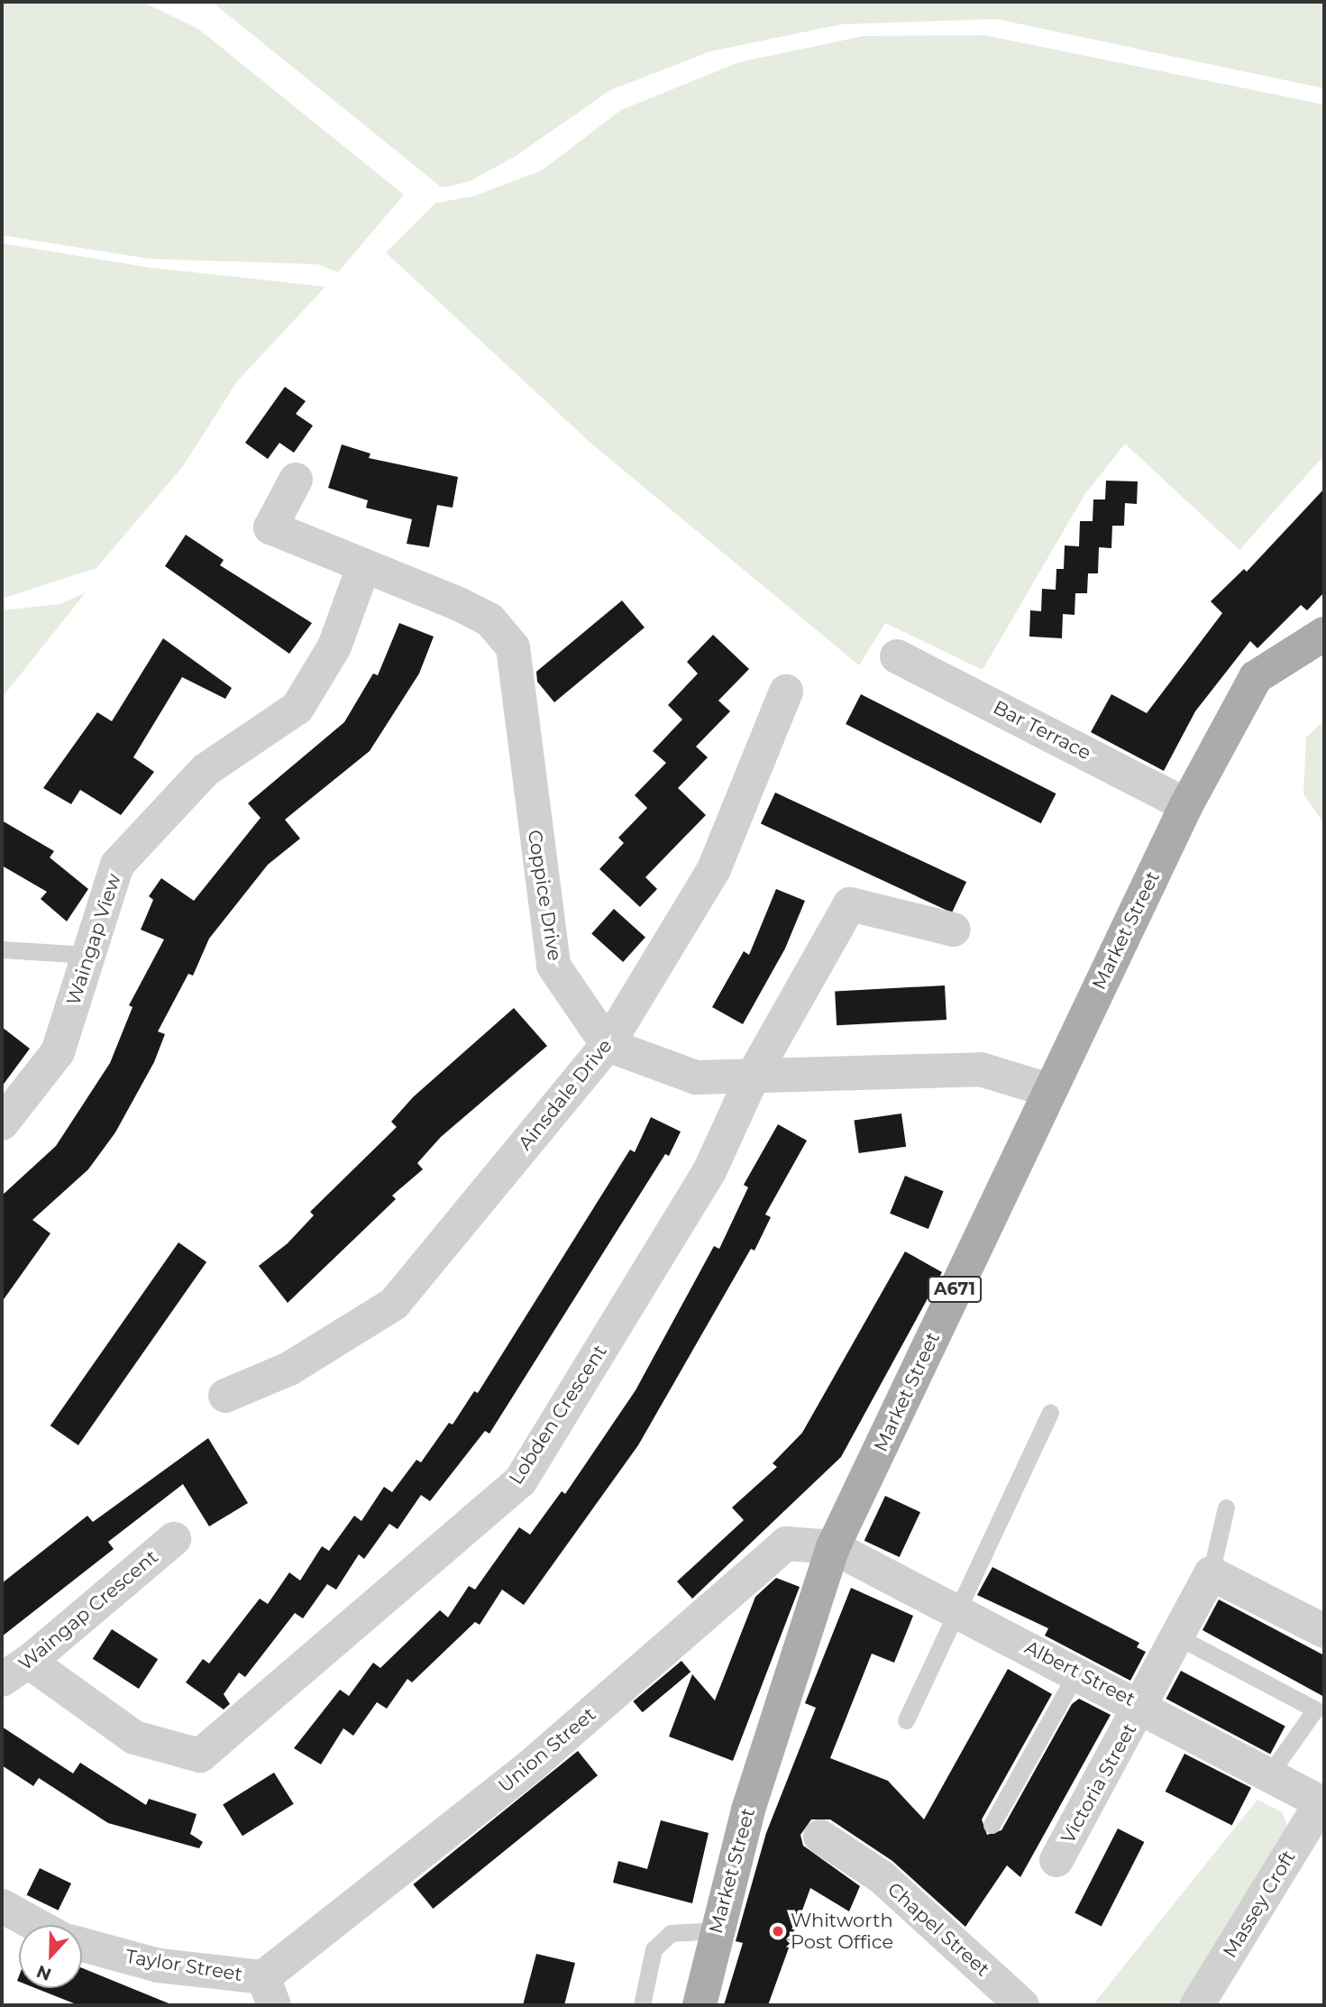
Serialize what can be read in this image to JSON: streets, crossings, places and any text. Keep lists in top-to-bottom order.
{
  "streets": {
    "main road": ["Market Street", "A671"],
    "street": [
      "Bar Terrace",
      "Coppice Drive",
      "Waingap View",
      "Ainsdale Drive",
      "Lobden Crescent",
      "Waingap Crescent",
      "Albert Street",
      "Union Street",
      "Victoria Street",
      "Massey Croft",
      "Chapel Street",
      "Taylor Street"
    ]
  },
  "crossings": [
    ["Bar Terrace", "Market Street"],
    ["Coppice Drive", "Waingap View"],
    ["Coppice Drive", "Ainsdale Drive"],
    ["Market Street", "Albert Street"],
    ["Market Street", "Union Street"],
    ["Lobden Crescent", "Waingap Crescent"],
    ["Albert Street", "Union Street"],
    ["Albert Street", "Victoria Street"],
    ["Albert Street", "Massey Croft"],
    ["Union Street", "Taylor Street"]
  ],
  "places": ["Whitworth Post Office"],
  "north": "bottom"
}
